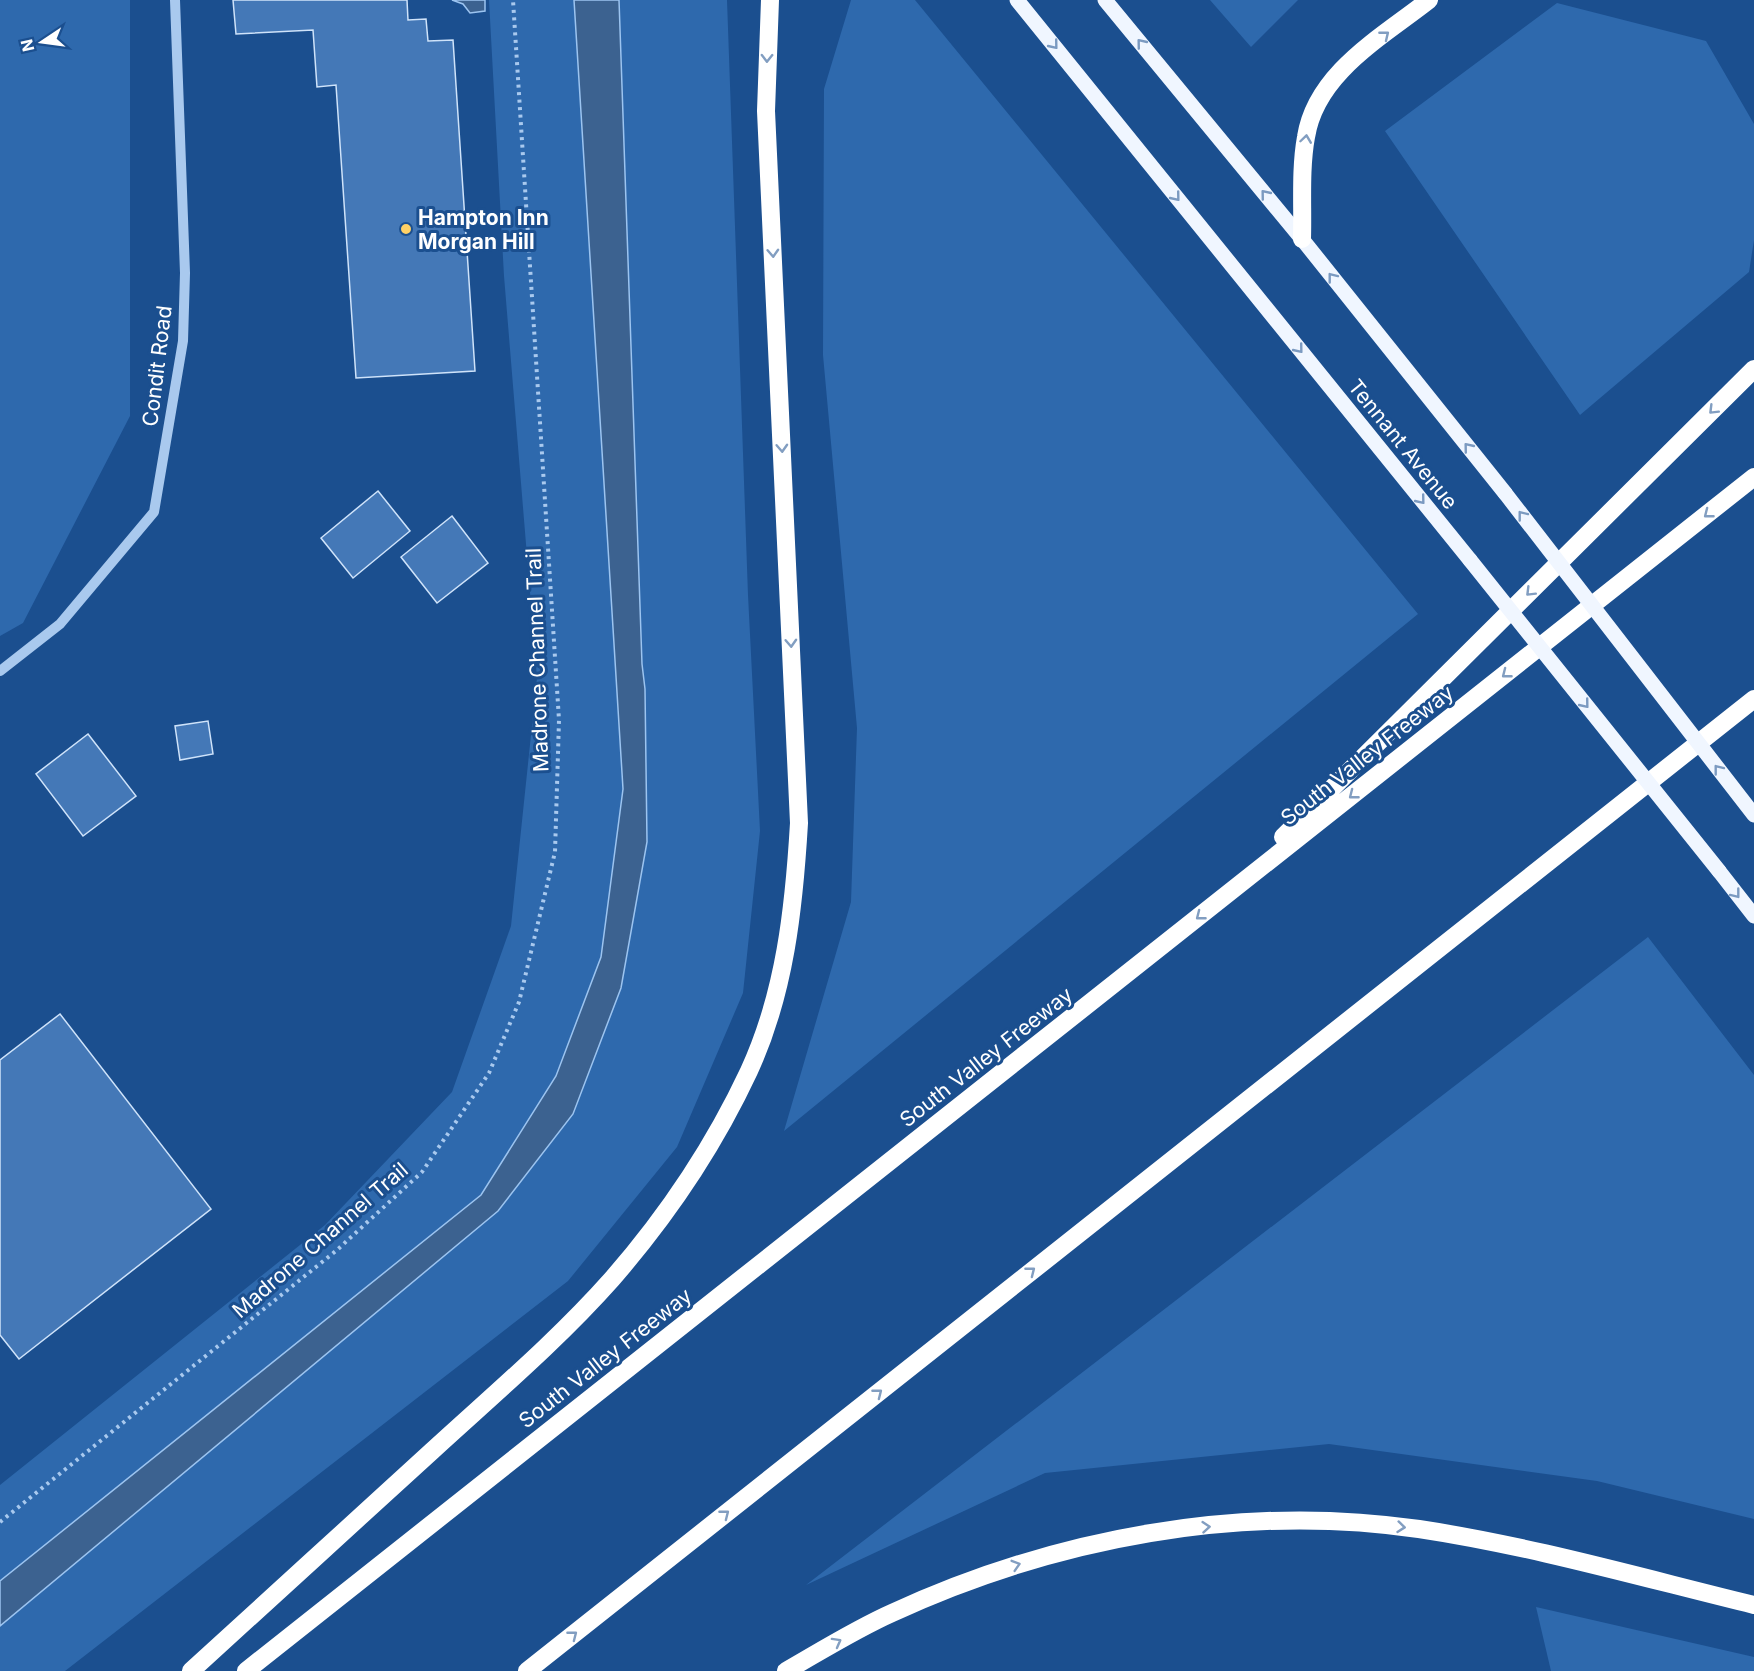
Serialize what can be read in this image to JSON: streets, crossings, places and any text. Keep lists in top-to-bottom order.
{
  "streets": {
    "highway": ["South Valley Freeway"],
    "main road": ["Tennant Avenue"],
    "street": ["Condit Road"],
    "path": ["Madrone Channel Trail"]
  },
  "places": ["Hampton Inn Morgan Hill"],
  "north": "left"
}
